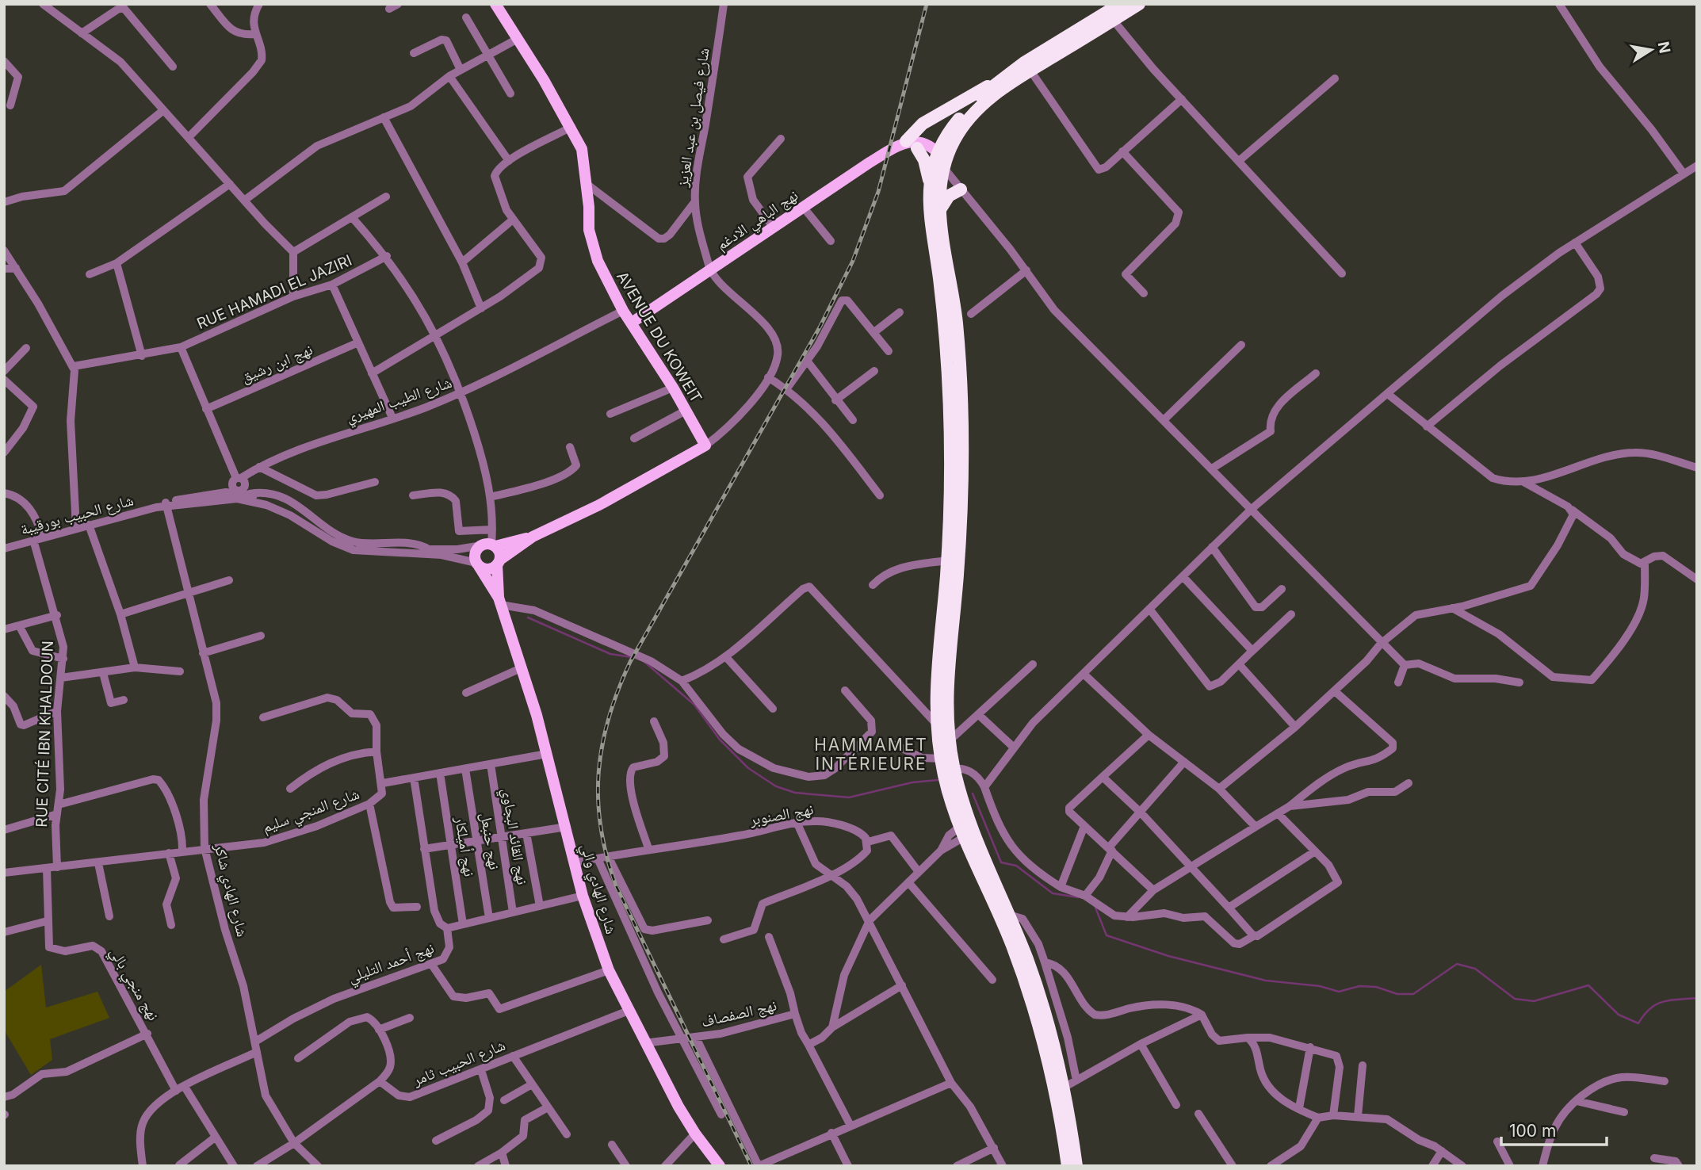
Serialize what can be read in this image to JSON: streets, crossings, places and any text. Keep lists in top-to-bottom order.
{
  "streets": {
    "main road": ["نهج الباهي الادغم", "AVENUE DU KOWEIT", "شارع الهادي والي"],
    "street": [
      "شارع فيصل بن عبد العزيز",
      "RUE HAMADI EL JAZIRI",
      "نهج ابن رشيق",
      "شارع الطيب المهيري",
      "شارع الحبيب بورقيبة",
      "RUE CITÉ IBN KHALDOUN",
      "شارع المنجي سليم",
      "نهج الصنوبر",
      "نهج القائد البجاوي",
      "نهج حنبعل",
      "نهج أميلكار",
      "شارع الهادي شاكر",
      "نهج أحمد التليلي",
      "نهج منجي بالي",
      "نهج الصفصاف",
      "شارع الحبيب ثامر"
    ]
  },
  "crossings": [
    ["شارع فيصل بن عبد العزيز", "نهج الباهي الادغم"],
    ["شارع فيصل بن عبد العزيز", "AVENUE DU KOWEIT"],
    ["نهج الباهي الادغم", "AVENUE DU KOWEIT"],
    ["AVENUE DU KOWEIT", "شارع الطيب المهيري"],
    ["شارع الطيب المهيري", "شارع الحبيب بورقيبة"],
    ["شارع الحبيب بورقيبة", "RUE CITÉ IBN KHALDOUN"],
    ["شارع الحبيب بورقيبة", "شارع الهادي شاكر"],
    ["RUE CITÉ IBN KHALDOUN", "شارع المنجي سليم"],
    ["شارع المنجي سليم", "شارع الهادي شاكر"],
    ["شارع المنجي سليم", "نهج منجي بالي"],
    ["نهج الصنوبر", "شارع الهادي والي"],
    ["نهج القائد البجاوي", "نهج أحمد التليلي"],
    ["نهج حنبعل", "نهج أحمد التليلي"],
    ["نهج أميلكار", "نهج أحمد التليلي"],
    ["شارع الهادي والي", "نهج أحمد التليلي"],
    ["شارع الهادي والي", "نهج الصفصاف"],
    ["شارع الهادي والي", "شارع الحبيب ثامر"],
    ["شارع الهادي شاكر", "نهج أحمد التليلي"]
  ],
  "districts": ["HAMMAMET INTÉRIEURE"],
  "scale_bar": "100 m",
  "north": "right"
}
